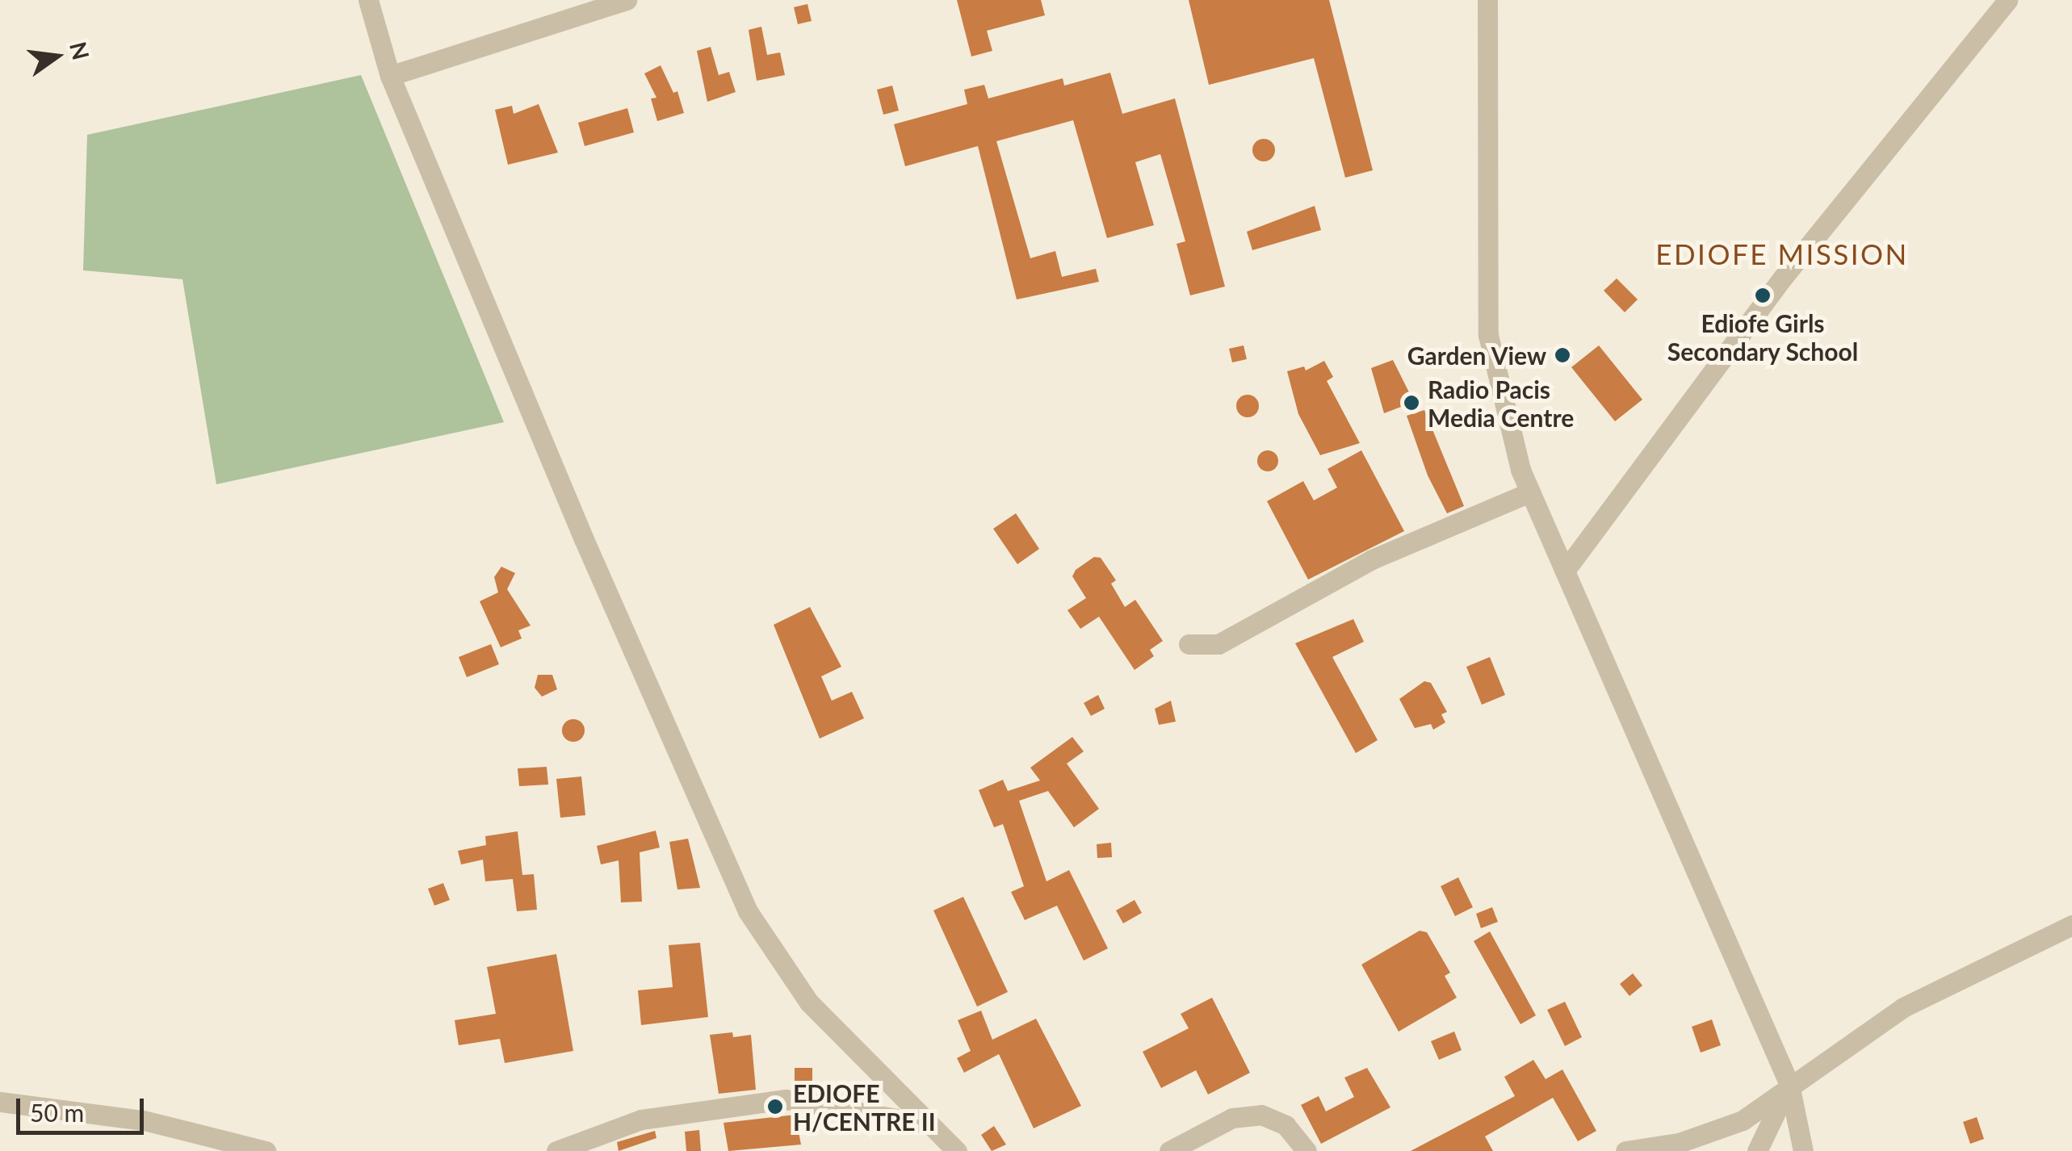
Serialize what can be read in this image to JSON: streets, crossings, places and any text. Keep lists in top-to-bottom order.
{
  "districts": ["EDIOFE MISSION"],
  "places": [
    "Ediofe Girls Secondary School",
    "Garden View",
    "Radio Pacis Media Centre",
    "EDIOFE H/CENTRE II"
  ],
  "scale_bar": "50 m",
  "north": "right"
}
